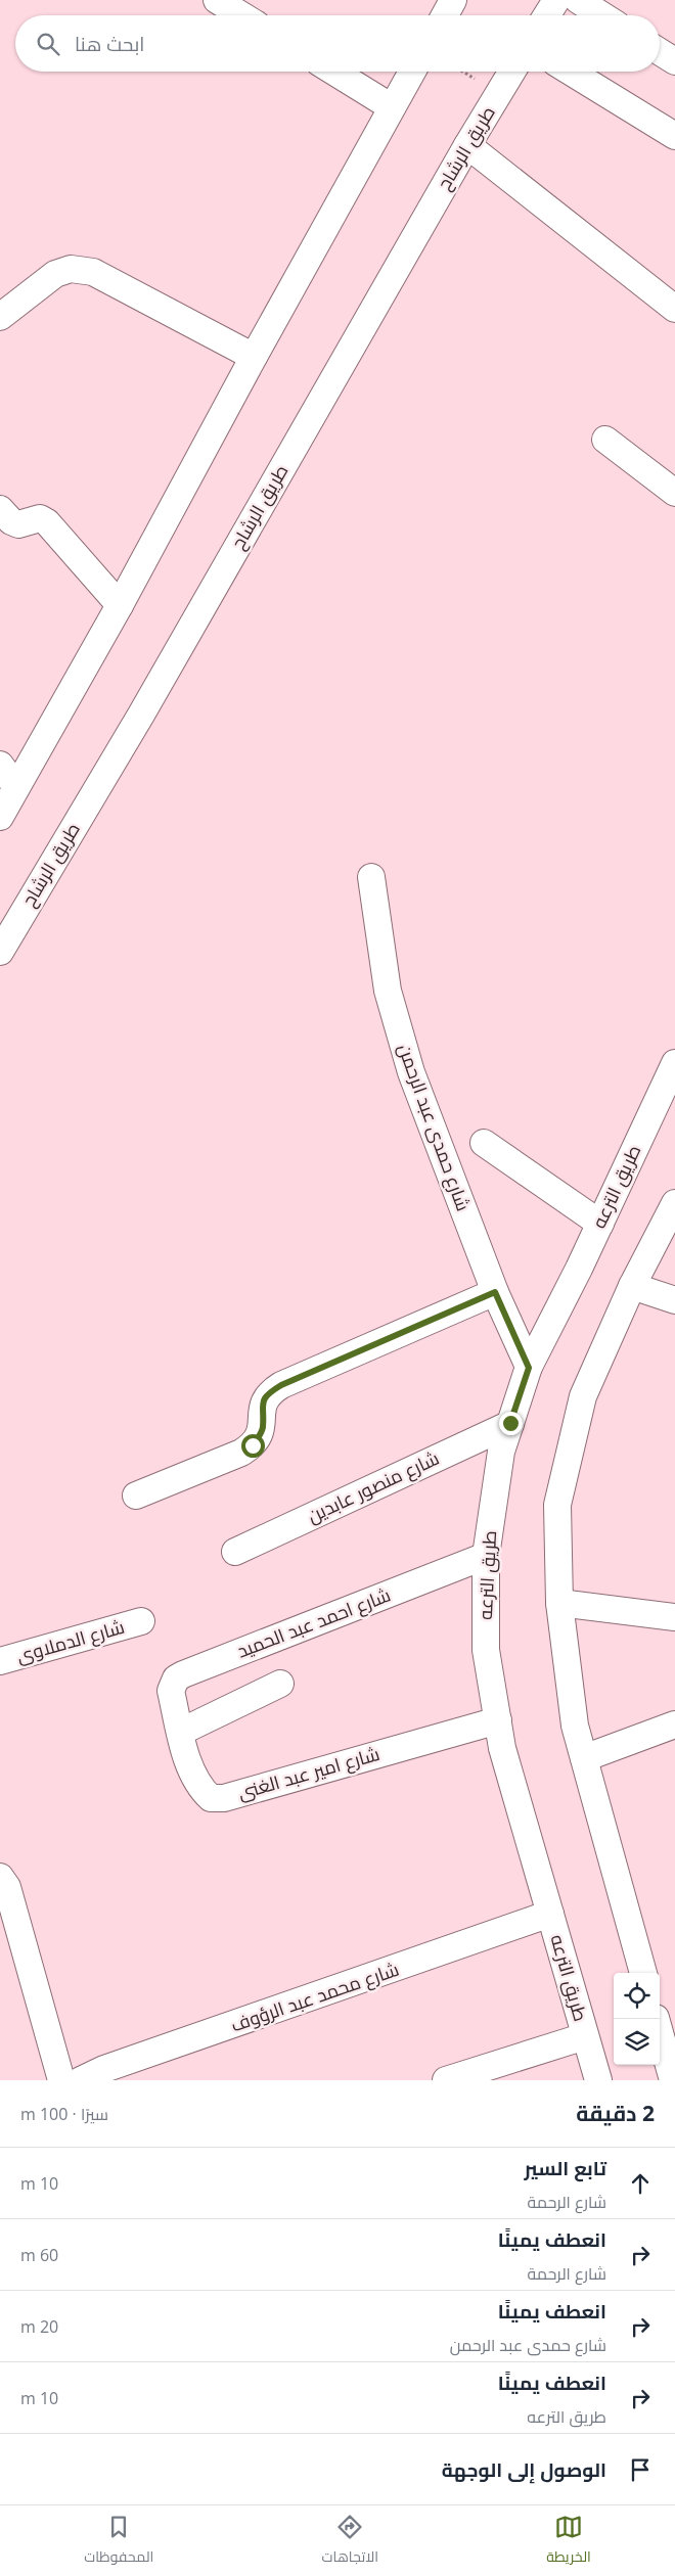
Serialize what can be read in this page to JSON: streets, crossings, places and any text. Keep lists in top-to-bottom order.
{
  "streets": {
    "street": [
      "طريق الرشاح",
      "شارع حمدى عبد الرحمن",
      "طريق الترعه",
      "شارع منصور عابدين",
      "شارع احمد عبد الحميد",
      "شارع الدملاوى",
      "شارع امير عبد الغنى",
      "شارع محمد عبد الرؤوف"
    ]
  },
  "crossings": [
    ["شارع حمدى عبد الرحمن", "طريق الترعه"],
    ["طريق الترعه", "شارع منصور عابدين"],
    ["طريق الترعه", "شارع احمد عبد الحميد"],
    ["طريق الترعه", "شارع امير عبد الغنى"],
    ["طريق الترعه", "شارع محمد عبد الرؤوف"],
    ["شارع احمد عبد الحميد", "شارع امير عبد الغنى"]
  ],
  "page": {
    "search": "ابحث هنا",
    "heading": ["2 دقيقة", "سيرًا · 100 m"],
    "list": [
      ["تابع السير", "شارع الرحمة", "10 m"],
      ["انعطف يمينًا", "شارع الرحمة", "60 m"],
      ["انعطف يمينًا", "شارع حمدى عبد الرحمن", "20 m"],
      ["انعطف يمينًا", "طريق الترعه", "10 m"],
      "الوصول إلى الوجهة"
    ],
    "nav": ["الخريطة", "الاتجاهات", "المحفوظات"]
  }
}
